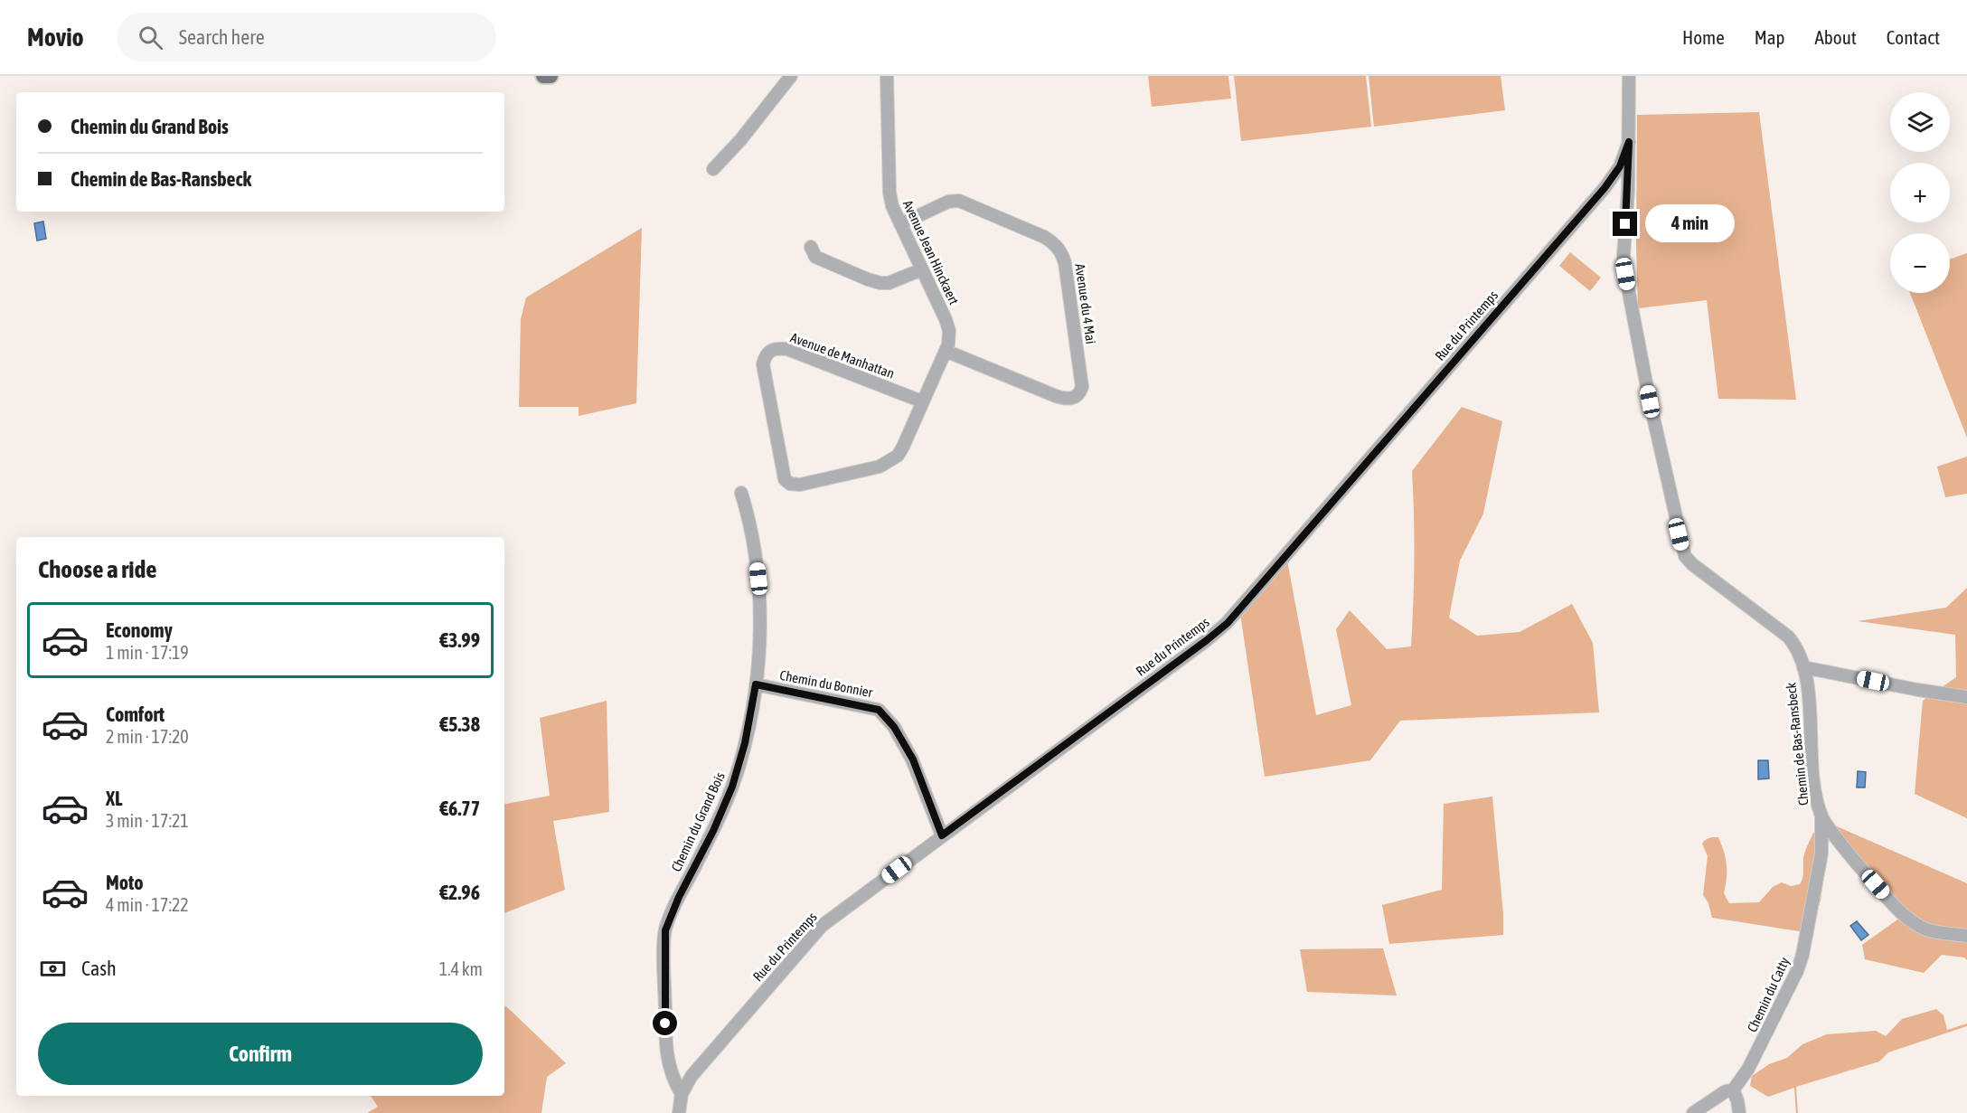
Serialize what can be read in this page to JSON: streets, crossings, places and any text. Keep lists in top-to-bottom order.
{
  "streets": {
    "street": [
      "Avenue Jean Hinckaert",
      "Avenue du 4 Mai",
      "Rue du Printemps",
      "Avenue de Manhattan",
      "Chemin du Bonnier",
      "Chemin de Bas-Ransbeck",
      "Chemin du Grand Bois",
      "Chemin du Catty"
    ]
  },
  "crossings": [
    ["Avenue Jean Hinckaert", "Avenue du 4 Mai"],
    ["Avenue Jean Hinckaert", "Avenue de Manhattan"],
    ["Rue du Printemps", "Chemin du Bonnier"],
    ["Rue du Printemps", "Chemin de Bas-Ransbeck"],
    ["Rue du Printemps", "Chemin du Grand Bois"],
    ["Chemin du Bonnier", "Chemin du Grand Bois"],
    ["Chemin de Bas-Ransbeck", "Chemin du Catty"]
  ],
  "page": {
    "header": "Movio",
    "search": "Search here",
    "nav": [
      "Home",
      "Map",
      "About",
      "Contact"
    ],
    "map_buttons": ["+", "−"],
    "banner": ["Chemin du Grand Bois", "Chemin de Bas-Ransbeck"],
    "bubble": "4 min",
    "heading": "Choose a ride",
    "list": [
      {
        "name": "Economy",
        "note": "1 min · 17:19",
        "value": "€3.99"
      },
      {
        "name": "Comfort",
        "note": "2 min · 17:20",
        "value": "€5.38"
      },
      {
        "name": "XL",
        "note": "3 min · 17:21",
        "value": "€6.77"
      },
      {
        "name": "Moto",
        "note": "4 min · 17:22",
        "value": "€2.96"
      }
    ],
    "pay": ["Cash", "1.4 km"],
    "buttons": "Confirm"
  }
}
